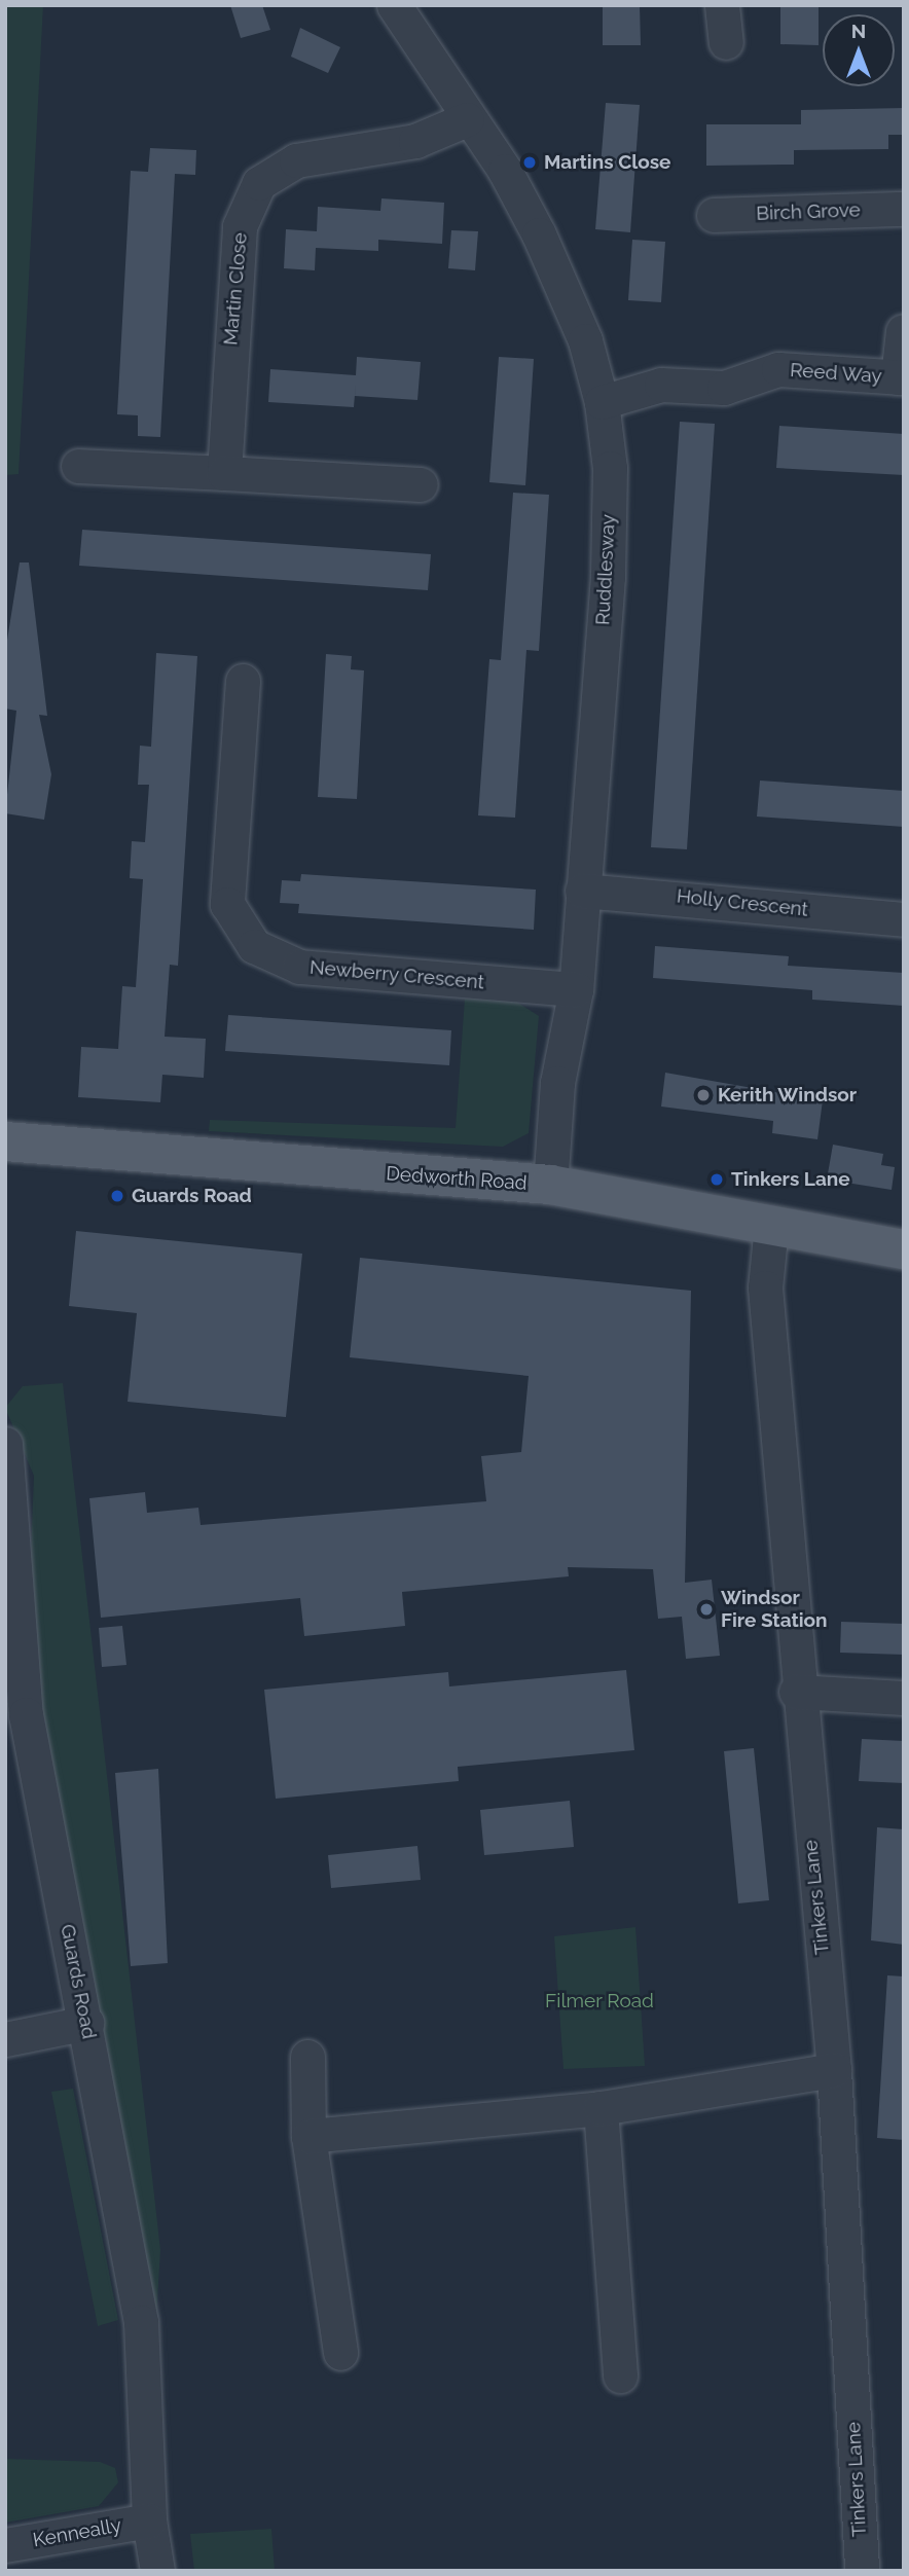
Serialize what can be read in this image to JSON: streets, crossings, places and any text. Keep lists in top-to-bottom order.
{
  "streets": {
    "main road": ["Dedworth Road"],
    "street": [
      "Birch Grove",
      "Martin Close",
      "Reed Way",
      "Ruddlesway",
      "Holly Crescent",
      "Newberry Crescent",
      "Tinkers Lane",
      "Guards Road",
      "Kenneally"
    ]
  },
  "crossings": [
    ["Martin Close", "Ruddlesway"],
    ["Reed Way", "Ruddlesway"],
    ["Ruddlesway", "Holly Crescent"],
    ["Ruddlesway", "Newberry Crescent"],
    ["Ruddlesway", "Dedworth Road"],
    ["Dedworth Road", "Tinkers Lane"],
    ["Guards Road", "Kenneally"]
  ],
  "parks": ["Filmer Road"],
  "places": [
    "Martins Close",
    "Kerith Windsor",
    "Tinkers Lane",
    "Guards Road",
    "Windsor Fire Station"
  ],
  "north": "top"
}
